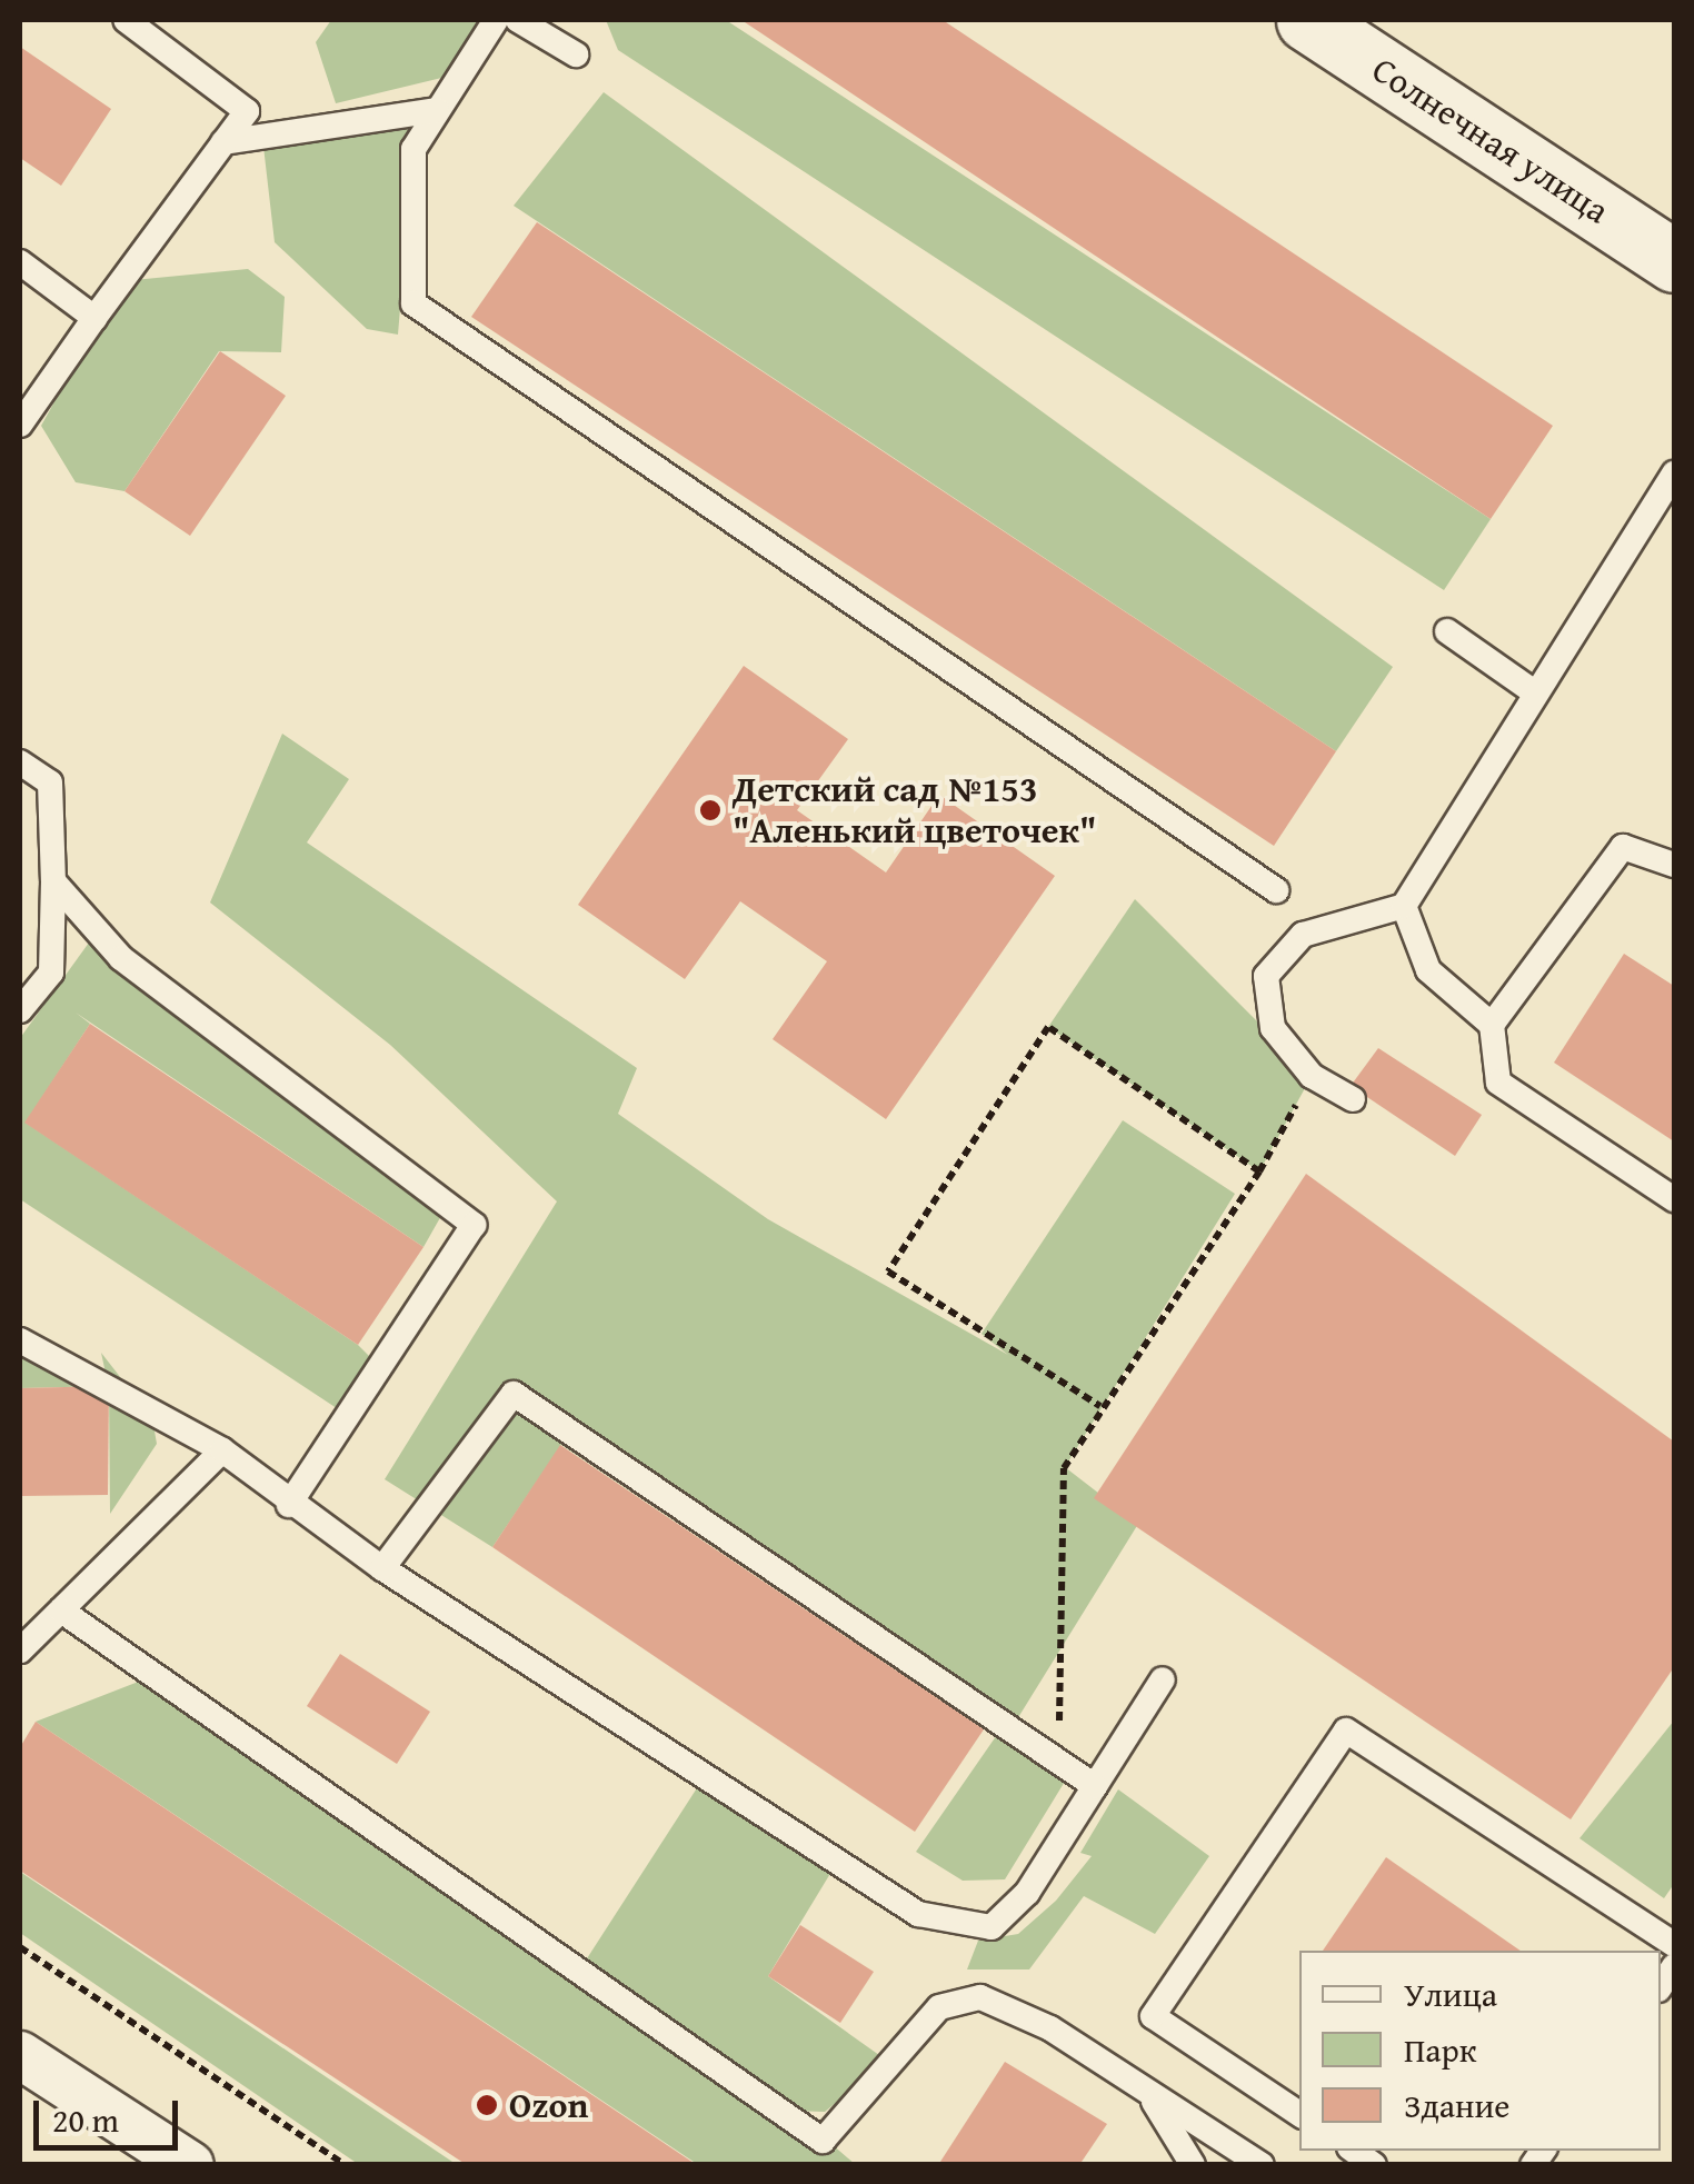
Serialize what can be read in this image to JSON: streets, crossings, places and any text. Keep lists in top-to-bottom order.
{
  "streets": {
    "main road": ["Солнечная улица"]
  },
  "places": ["Детский сад №153 \"Аленький цветочек\"", "Ozon"],
  "legend": ["Улица", "Парк", "Здание"],
  "scale_bar": "20 m"
}
